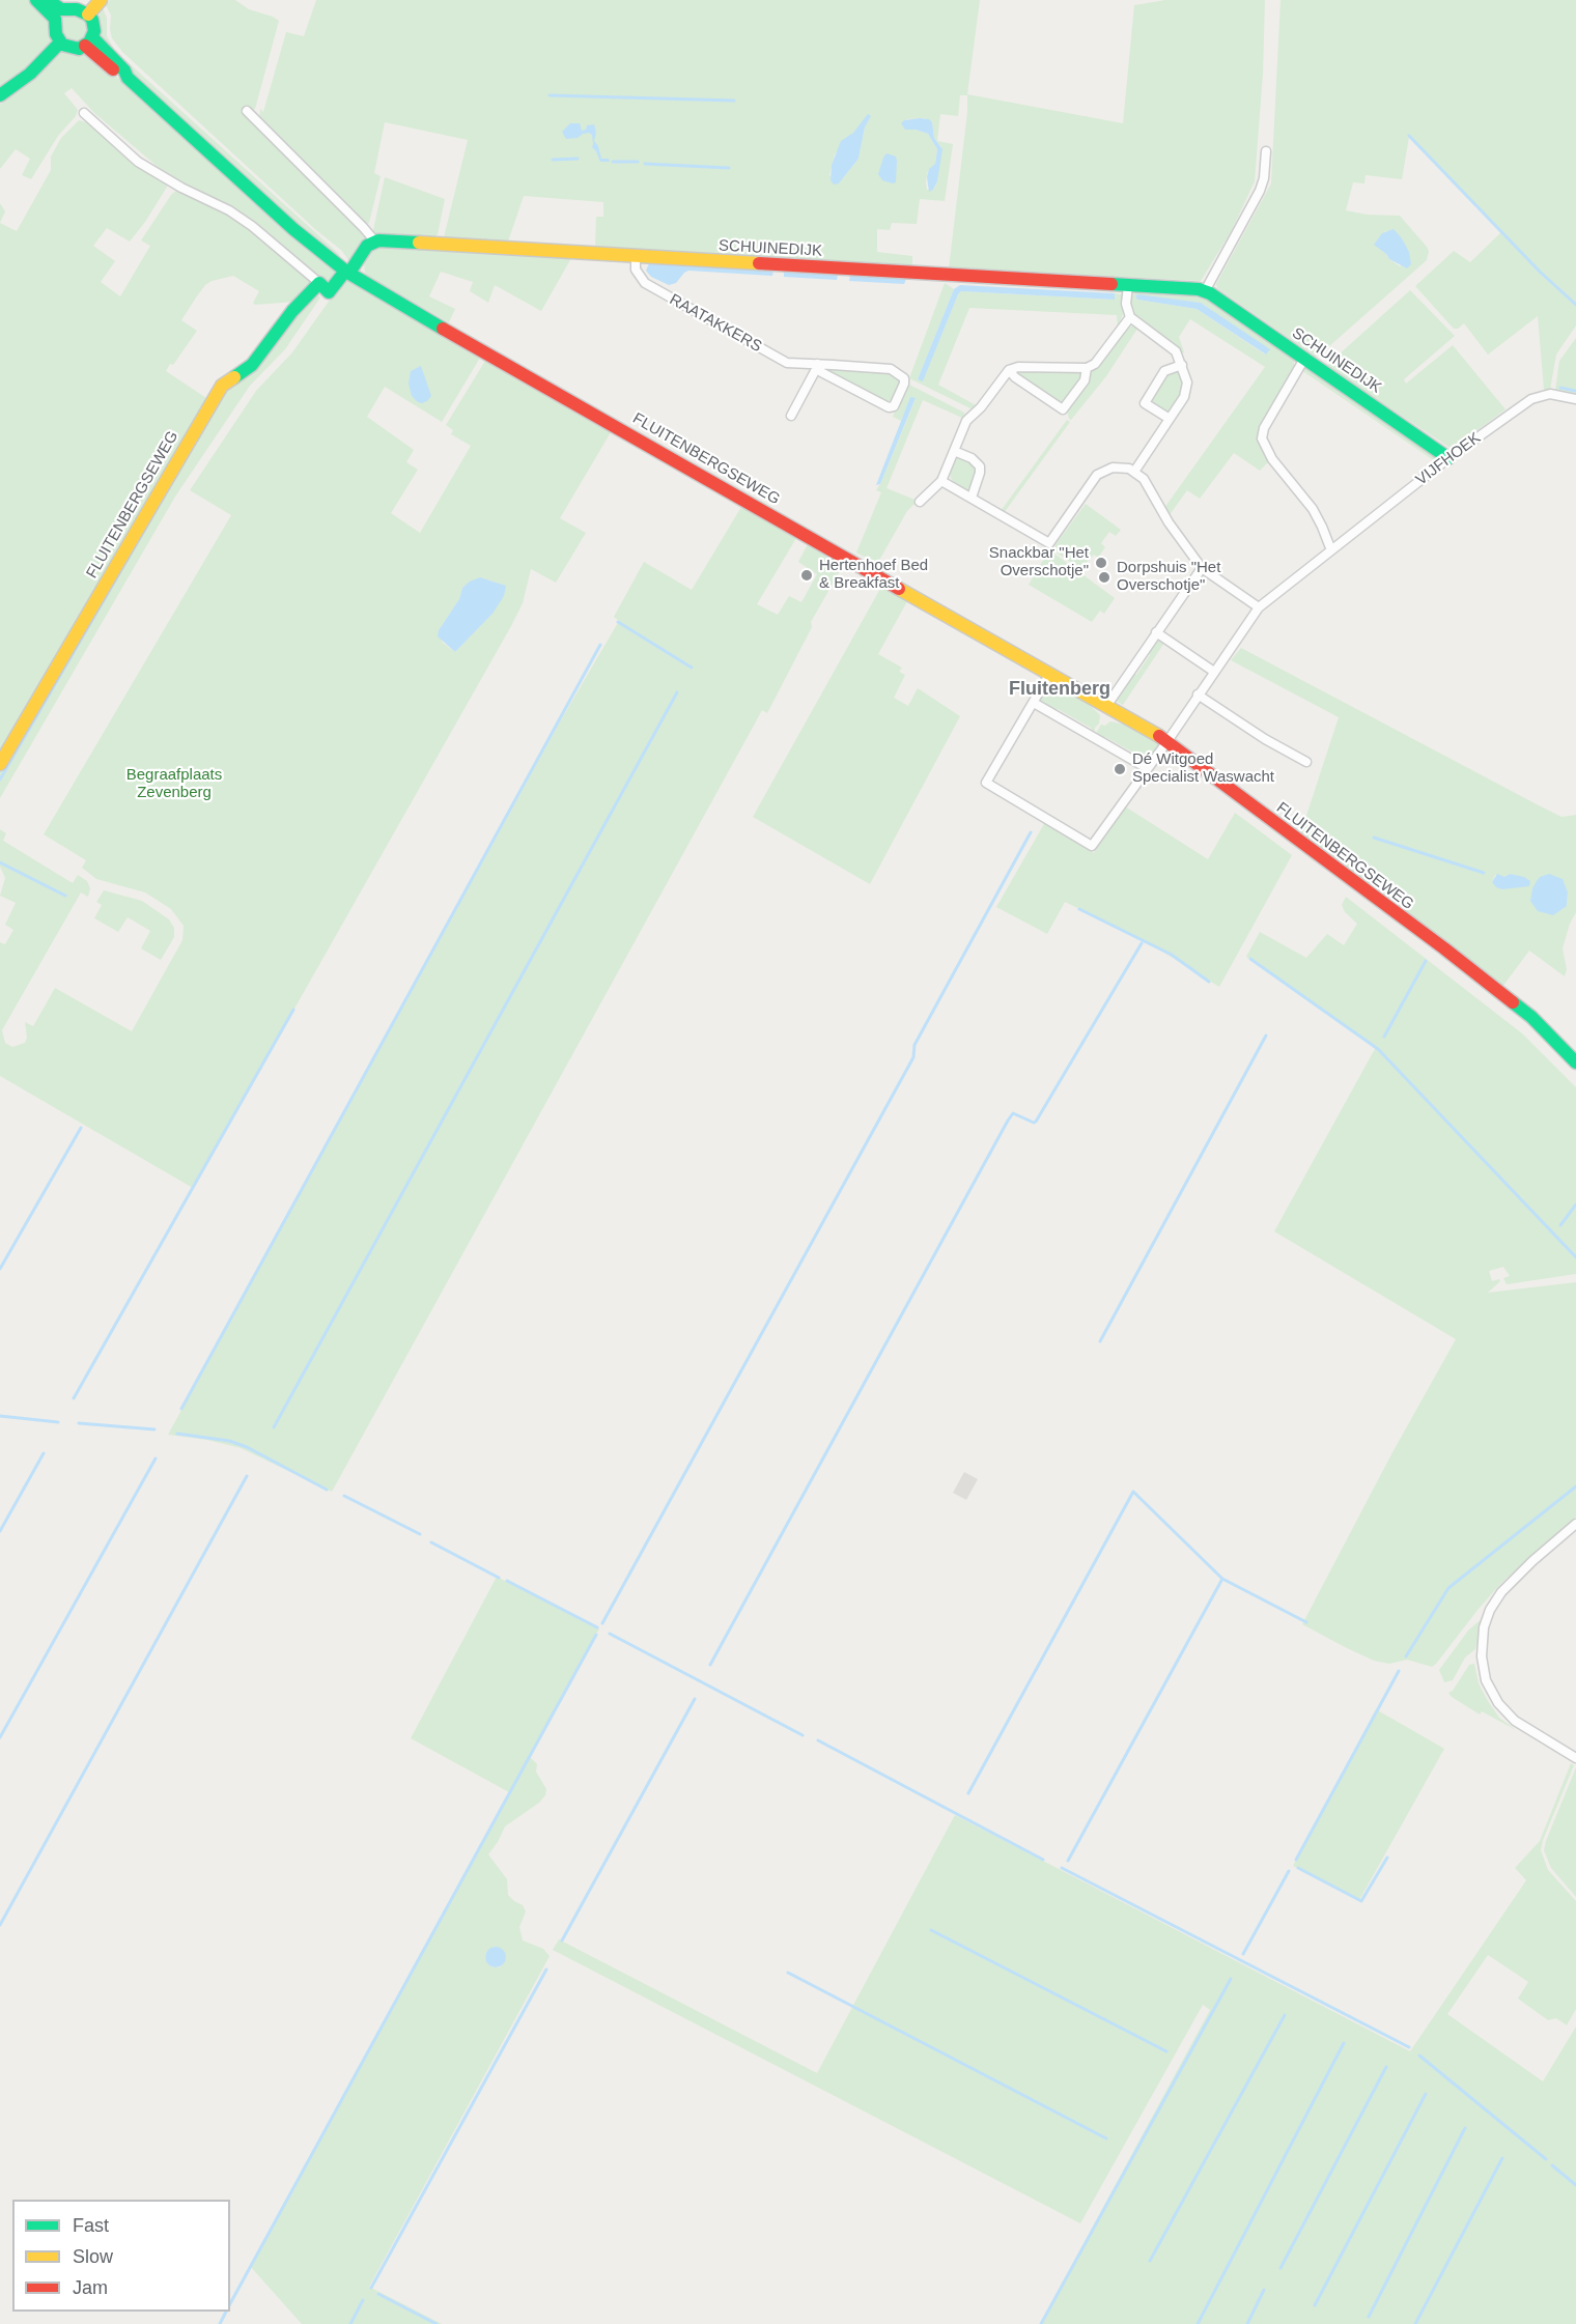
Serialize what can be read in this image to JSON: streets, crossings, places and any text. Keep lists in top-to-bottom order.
{
  "streets": {
    "main road": ["SCHUINEDIJK", "FLUITENBERGSEWEG"],
    "street": ["RAATAKKERS", "VIJFHOEK"]
  },
  "crossings": [
    ["SCHUINEDIJK", "RAATAKKERS"],
    ["SCHUINEDIJK", "VIJFHOEK"],
    ["FLUITENBERGSEWEG", "VIJFHOEK"]
  ],
  "districts": ["Fluitenberg"],
  "parks": ["Begraafplaats Zevenberg"],
  "places": [
    "Snackbar \"Het Overschotje\"",
    "Hertenhoef Bed & Breakfast",
    "Dorpshuis \"Het Overschotje\"",
    "Dé Witgoed Specialist Waswacht"
  ],
  "legend": ["Fast", "Slow", "Jam"]
}
